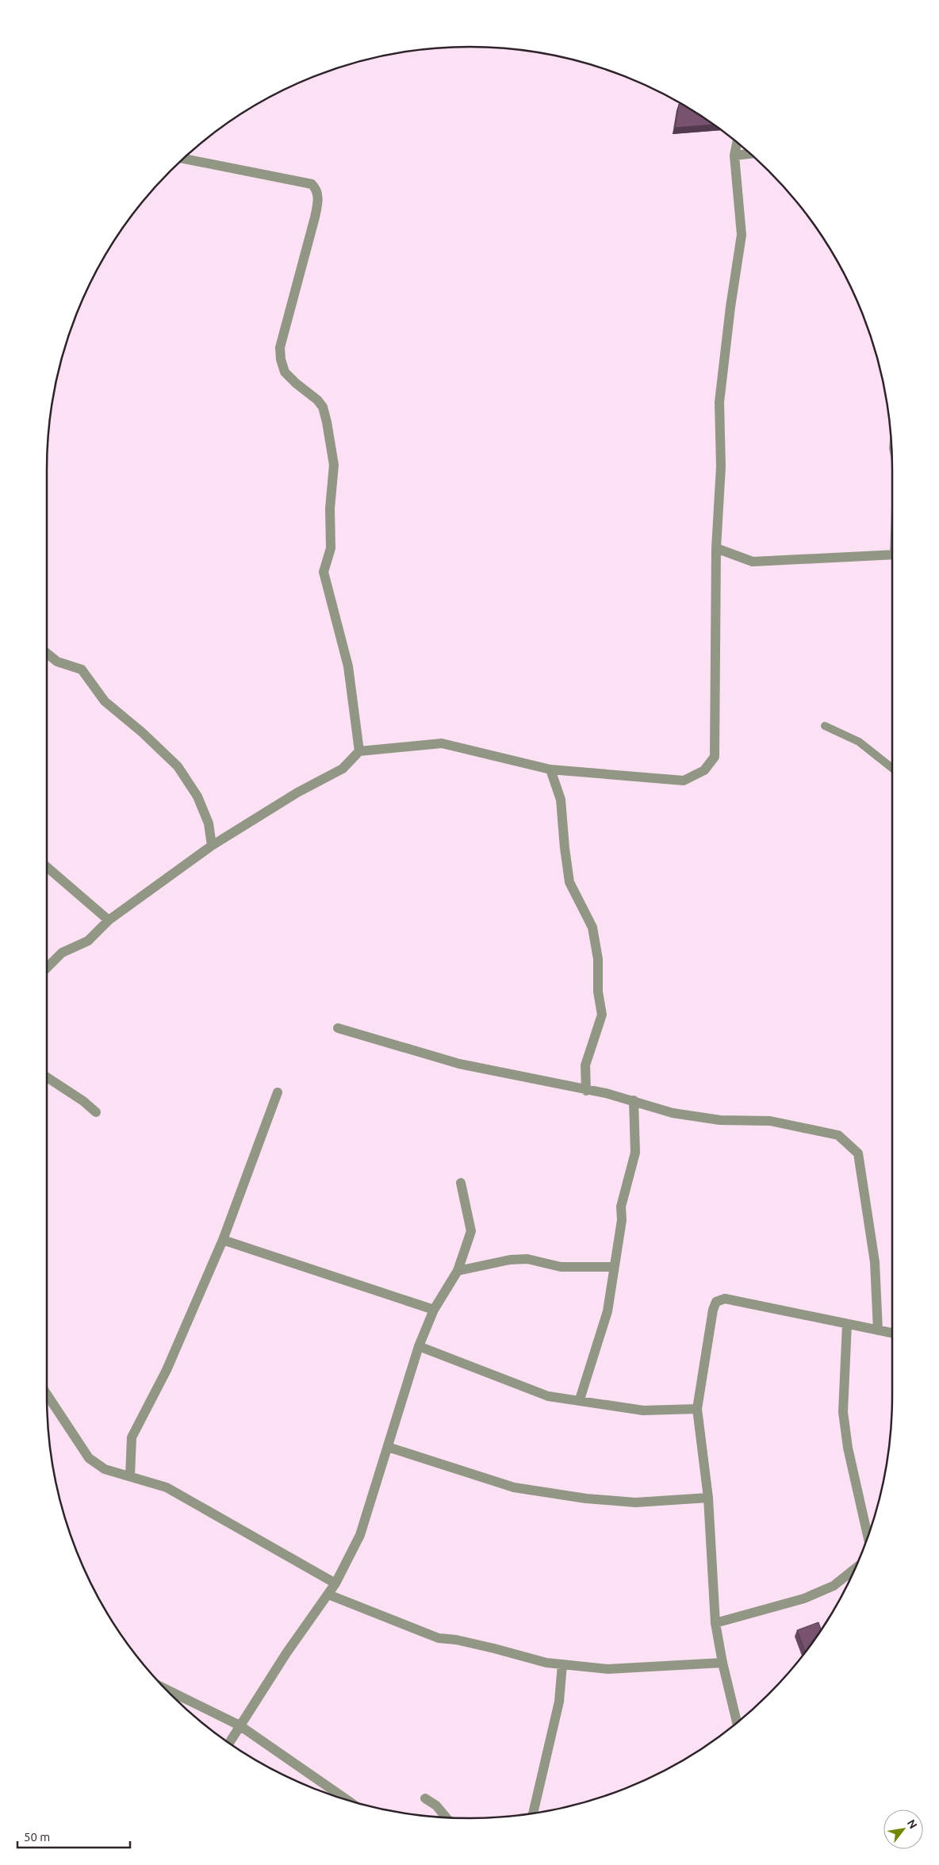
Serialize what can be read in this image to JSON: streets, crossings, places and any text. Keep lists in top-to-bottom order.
{
  "scale_bar": "50 m",
  "north": "top right"
}
